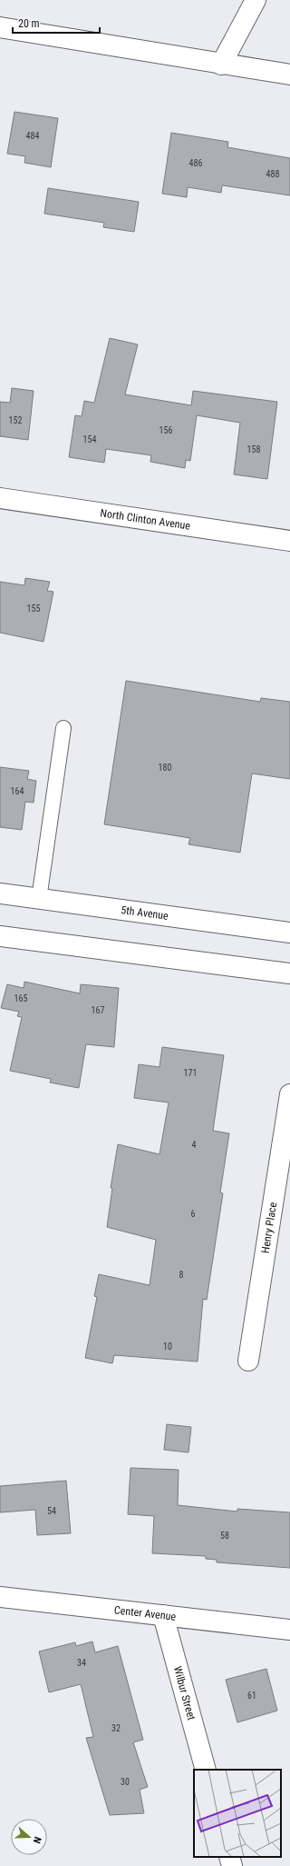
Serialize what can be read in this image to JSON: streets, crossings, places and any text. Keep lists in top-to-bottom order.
{
  "streets": {
    "street": [
      "North Clinton Avenue",
      "5th Avenue",
      "Henry Place",
      "Center Avenue",
      "Wilbur Street"
    ]
  },
  "crossings": [
    ["Center Avenue", "Wilbur Street"]
  ],
  "house_numbers": [
    "484",
    "486",
    "488",
    "152",
    "156",
    "154",
    "158",
    "155",
    "180",
    "164",
    "165",
    "167",
    "171",
    "4",
    "6",
    "8",
    "10",
    "54",
    "58",
    "34",
    "61",
    "32",
    "30"
  ],
  "scale_bar": "20 m",
  "north": "right"
}
